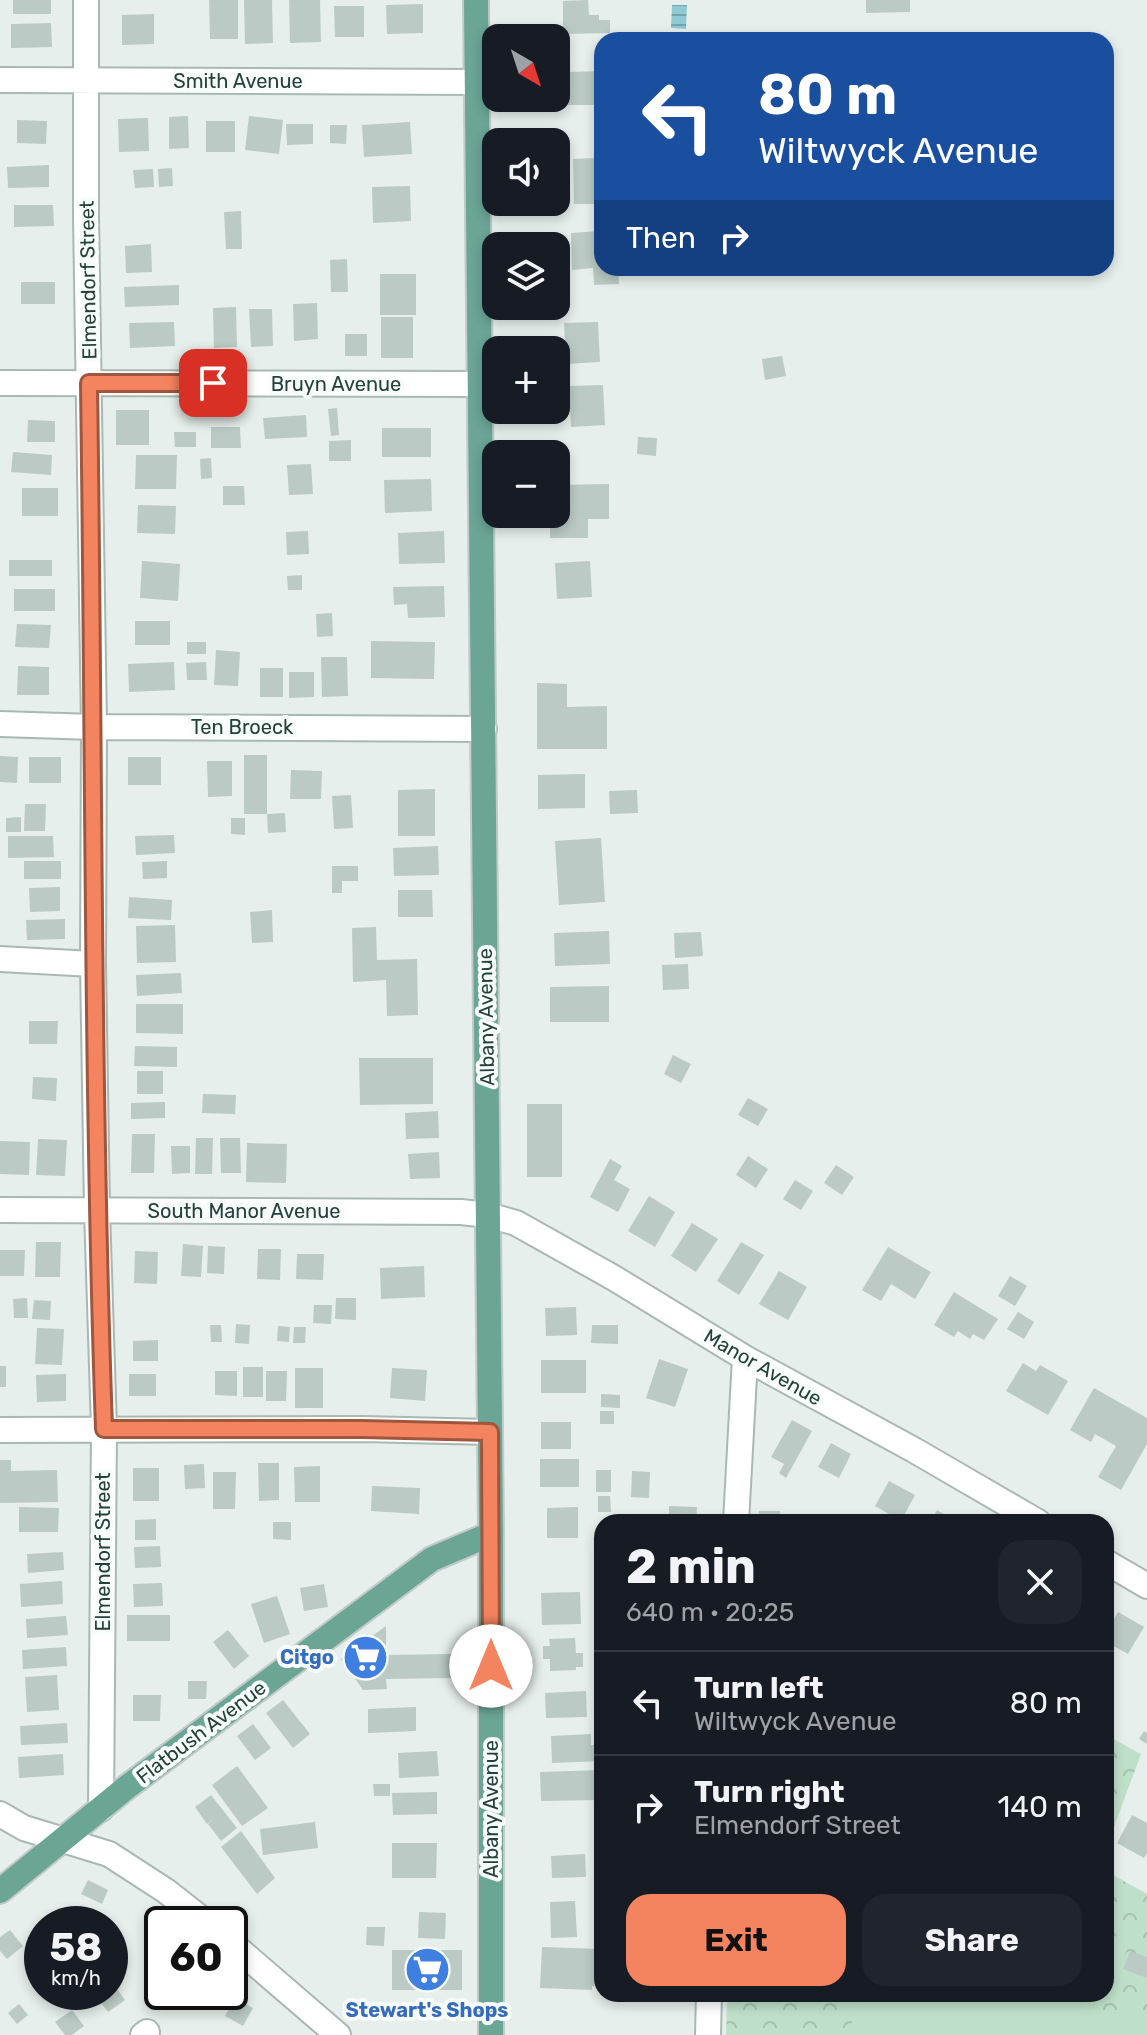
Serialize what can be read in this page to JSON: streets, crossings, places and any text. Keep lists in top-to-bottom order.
{
  "streets": {
    "main road": ["Albany Avenue", "Flatbush Avenue"],
    "street": [
      "Smith Avenue",
      "Elmendorf Street",
      "Bruyn Avenue",
      "Ten Broeck",
      "South Manor Avenue",
      "Manor Avenue"
    ]
  },
  "crossings": [
    ["Smith Avenue", "Elmendorf Street"],
    ["Smith Avenue", "Albany Avenue"],
    ["Elmendorf Street", "Bruyn Avenue"],
    ["Elmendorf Street", "Ten Broeck"],
    ["Elmendorf Street", "South Manor Avenue"],
    ["Elmendorf Street", "Flatbush Avenue"],
    ["Bruyn Avenue", "Albany Avenue"],
    ["Ten Broeck", "Albany Avenue"],
    ["Albany Avenue", "South Manor Avenue"],
    ["Albany Avenue", "Manor Avenue"],
    ["Albany Avenue", "Flatbush Avenue"],
    ["South Manor Avenue", "Manor Avenue"]
  ],
  "places": {
    "supermarket": ["Citgo", "Stewart's Shops"]
  },
  "north": "bottom right",
  "page": {
    "map_buttons": ["+", "−"],
    "turn": ["80 m", "Wiltwyck Avenue"],
    "then": "Then",
    "heading": ["2 min", "640 m · 20:25"],
    "list": [
      {
        "name": "Turn left",
        "note": "Wiltwyck Avenue",
        "value": "80 m"
      },
      {
        "name": "Turn right",
        "note": "Elmendorf Street",
        "value": "140 m"
      }
    ],
    "buttons": ["Exit", "Share"],
    "speed": "58 km/h",
    "limit": "60"
  }
}
